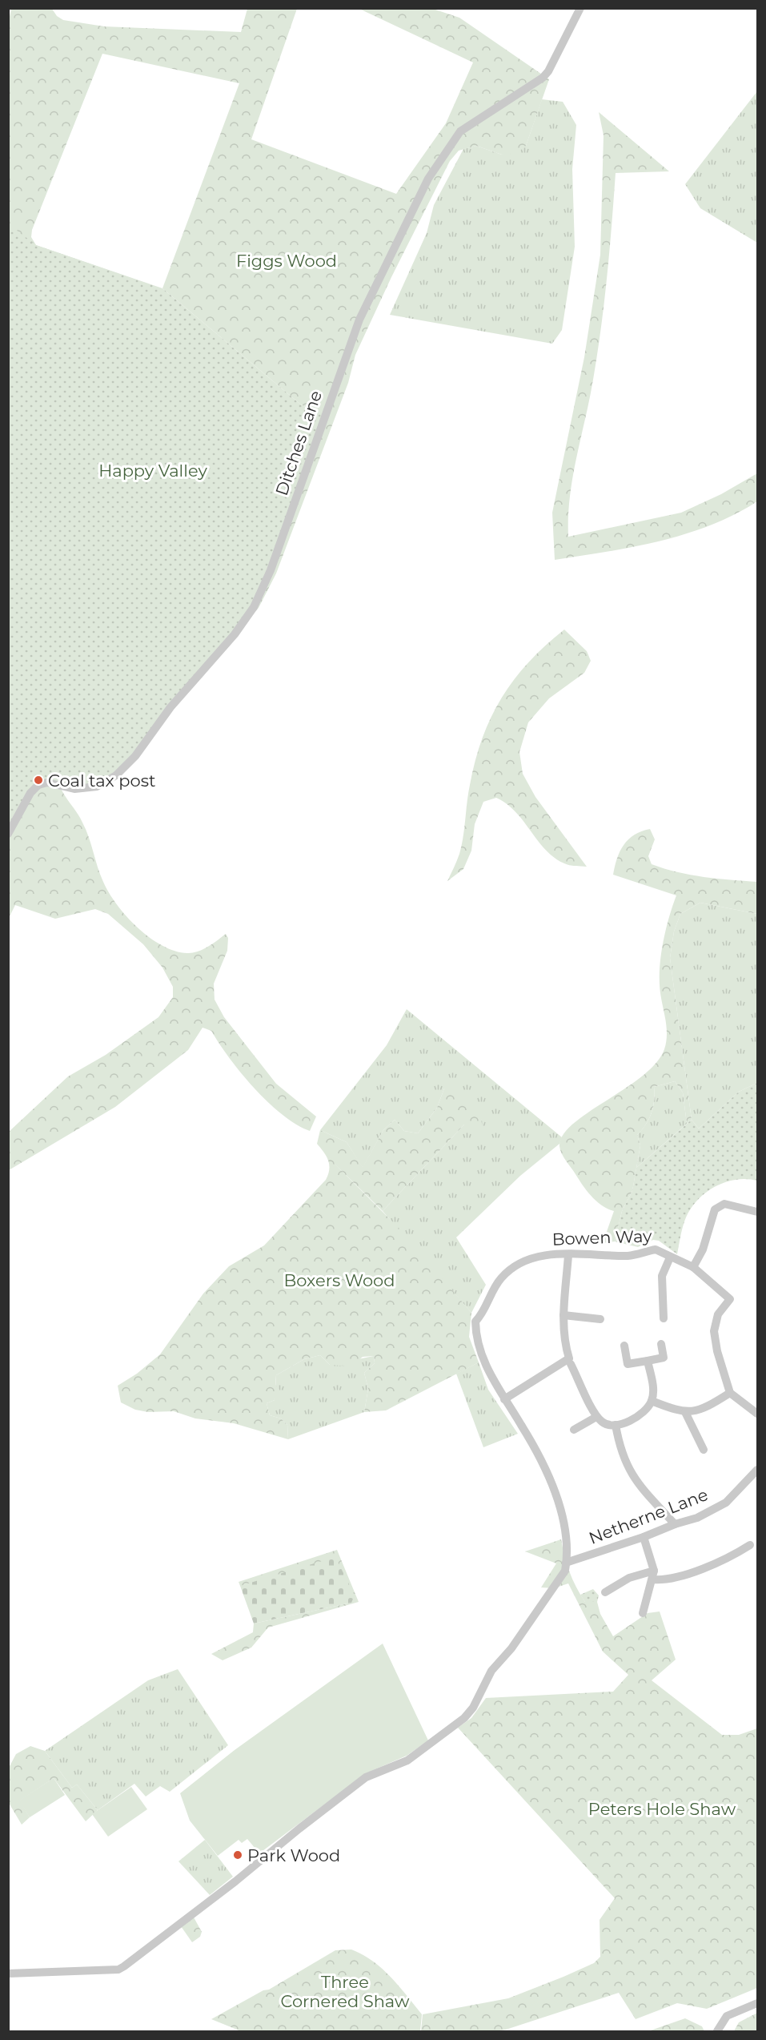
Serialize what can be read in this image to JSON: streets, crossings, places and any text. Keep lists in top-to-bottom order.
{
  "streets": {
    "street": ["Ditches Lane", "Bowen Way", "Netherne Lane"]
  },
  "crossings": [
    ["Bowen Way", "Netherne Lane"]
  ],
  "parks": [
    "Figgs Wood",
    "Happy Valley",
    "Boxers Wood",
    "Peters Hole Shaw",
    "Three Cornered Shaw"
  ],
  "places": ["Coal tax post", "Park Wood"]
}
